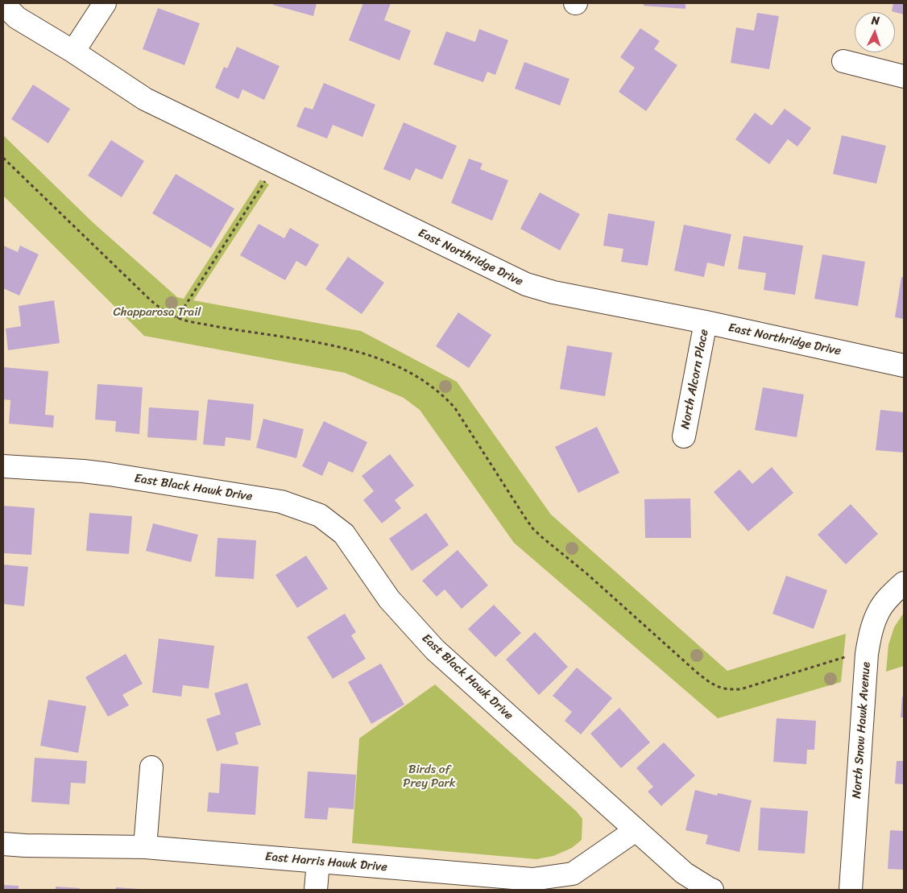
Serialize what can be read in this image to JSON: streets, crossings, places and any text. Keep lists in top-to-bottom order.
{
  "streets": {
    "street": [
      "East Northridge Drive",
      "North Alcorn Place",
      "East Black Hawk Drive",
      "North Snow Hawk Avenue",
      "East Harris Hawk Drive"
    ]
  },
  "crossings": [
    ["East Northridge Drive", "North Alcorn Place"],
    ["East Black Hawk Drive", "East Harris Hawk Drive"]
  ],
  "parks": ["Chapparosa Trail", "Birds of Prey Park"],
  "north": "top"
}
